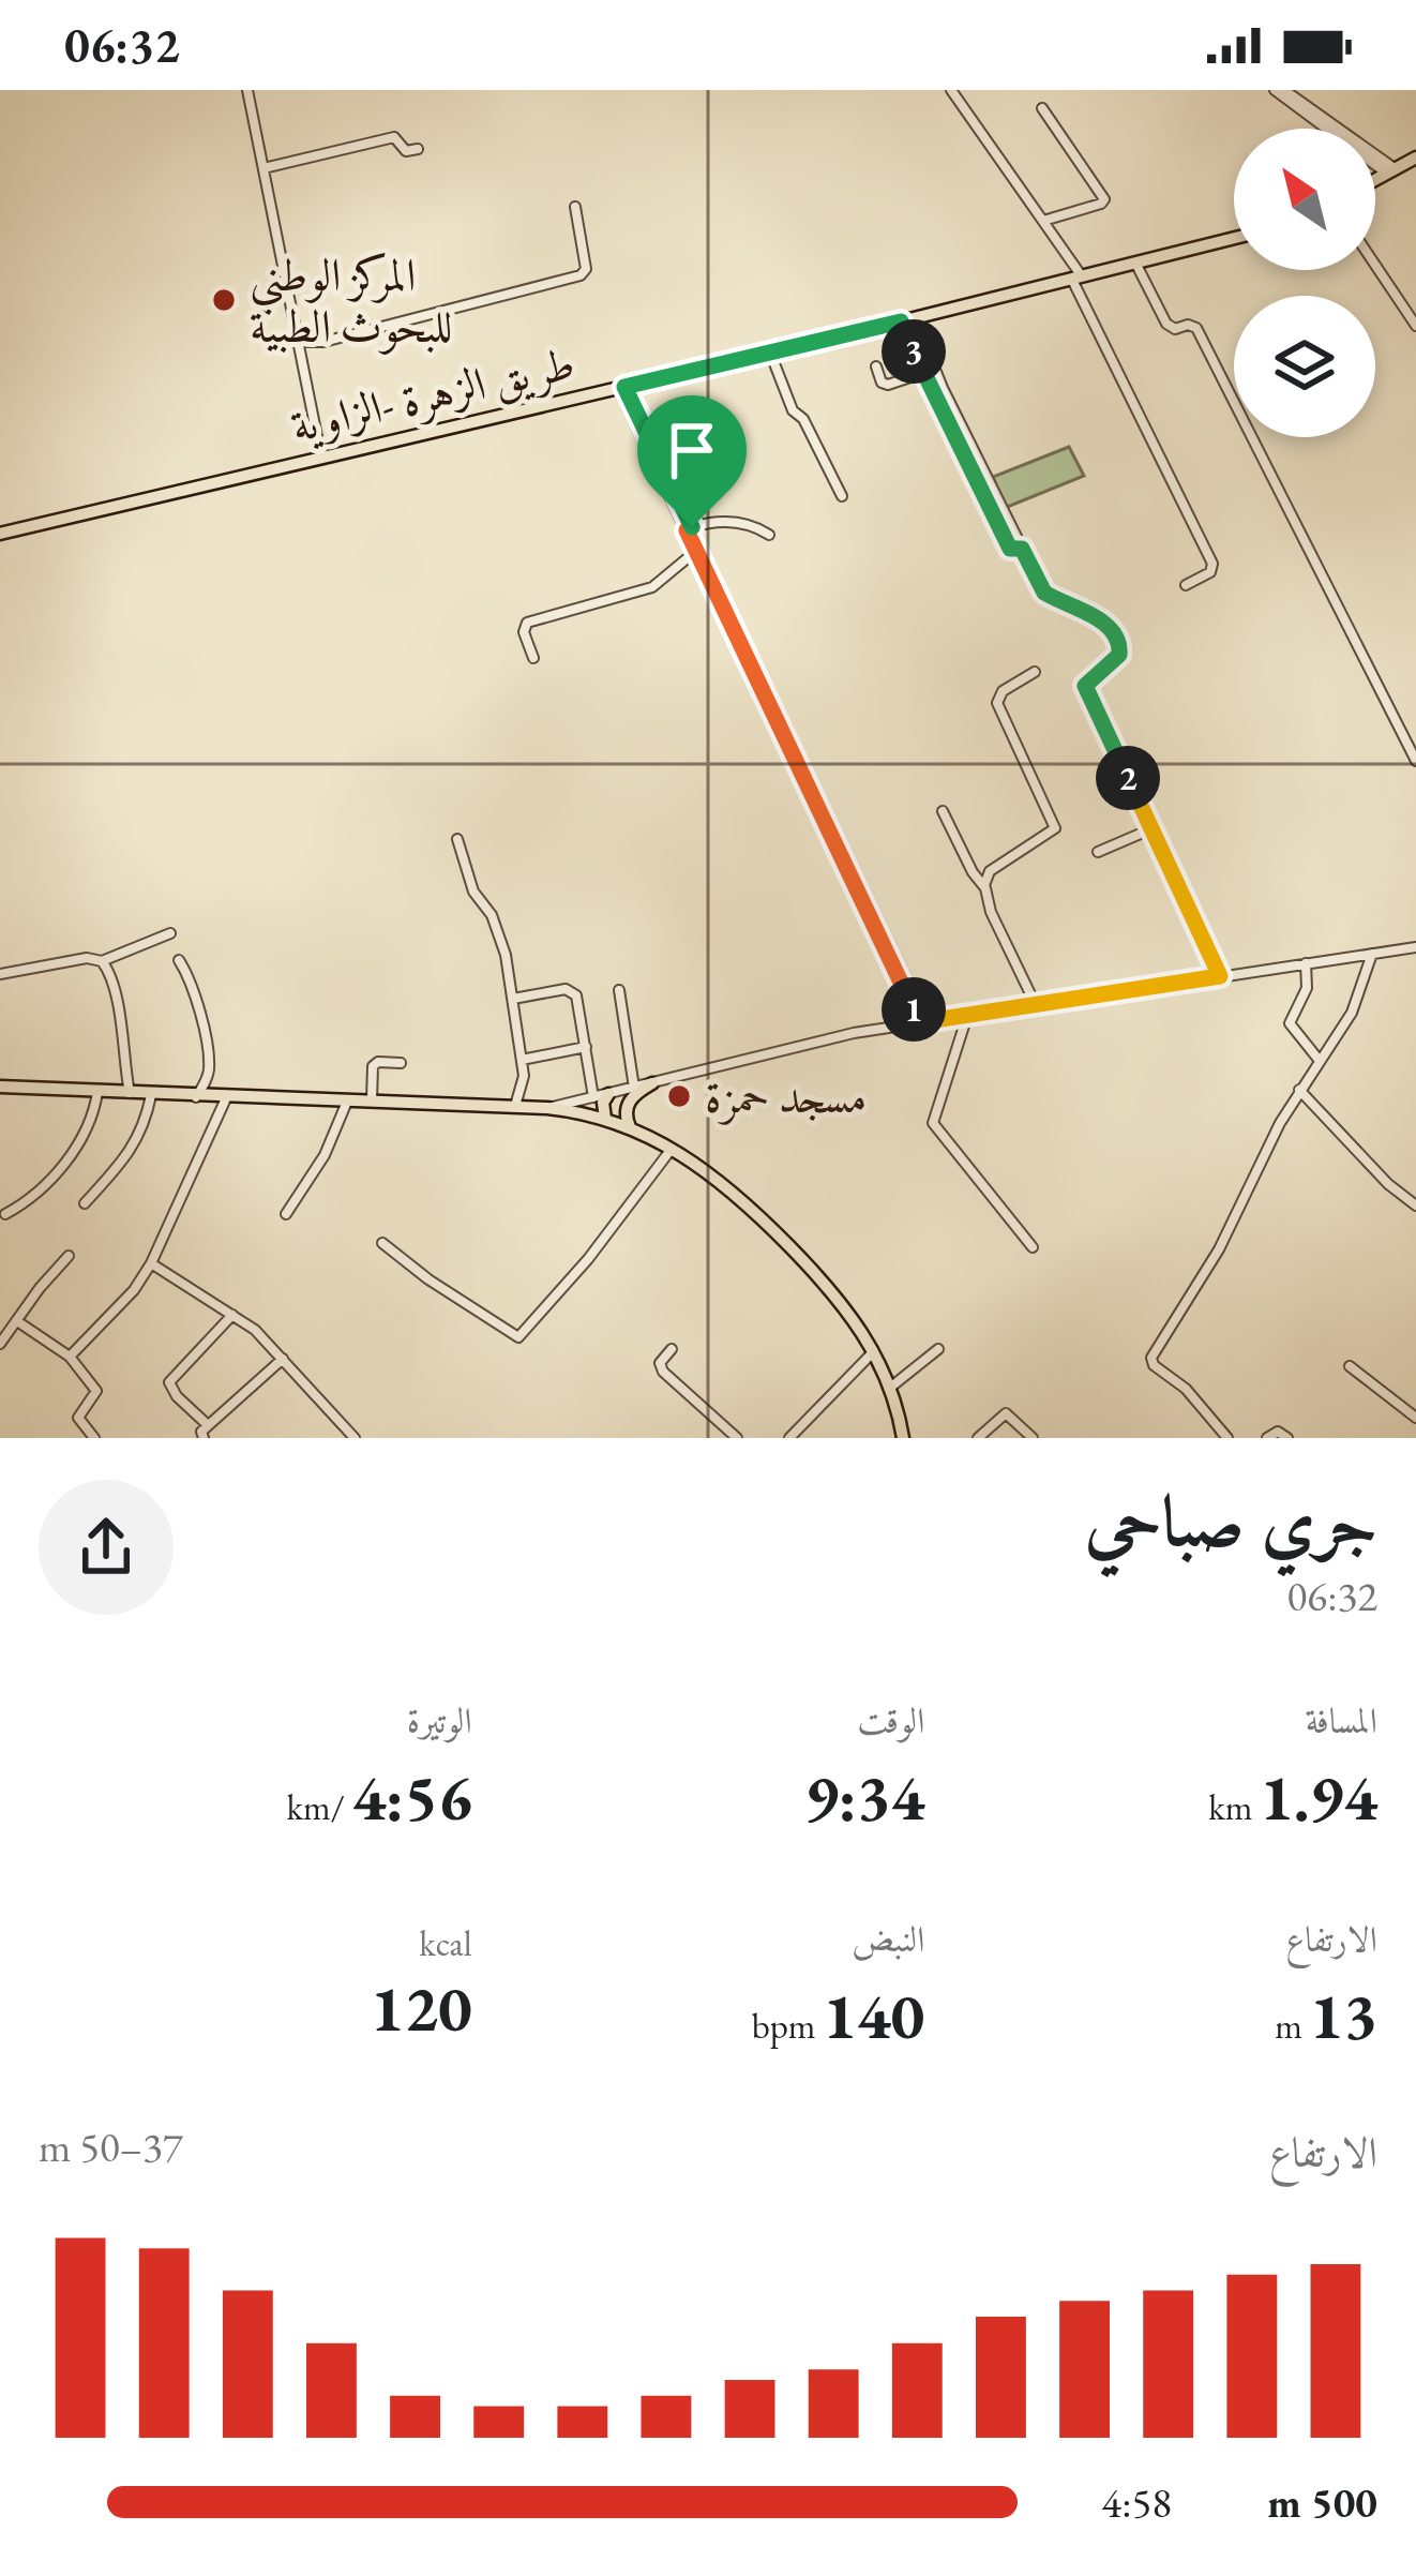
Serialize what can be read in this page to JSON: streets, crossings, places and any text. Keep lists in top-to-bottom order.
{
  "streets": {
    "main road": ["طريق الزهرة -الزاوية"]
  },
  "places": ["المركز الوطني للبحوث الطبية", "مسجد حمزة"],
  "north": "top left",
  "page": {
    "status": "06:32",
    "pins": ["3", "2", "1"],
    "heading": ["جري صباحي", "06:32"],
    "stats": [
      ["المسافة", "1.94 km"],
      ["الوقت", "9:34"],
      ["الوتيرة", "4:56 /km"],
      ["الارتفاع", "13 m"],
      ["النبض", "140 bpm"],
      ["kcal", "120"]
    ],
    "chart": ["الارتفاع", "37–50 m"],
    "list": [
      {
        "name": "500 m",
        "note": "4:58"
      }
    ]
  }
}
